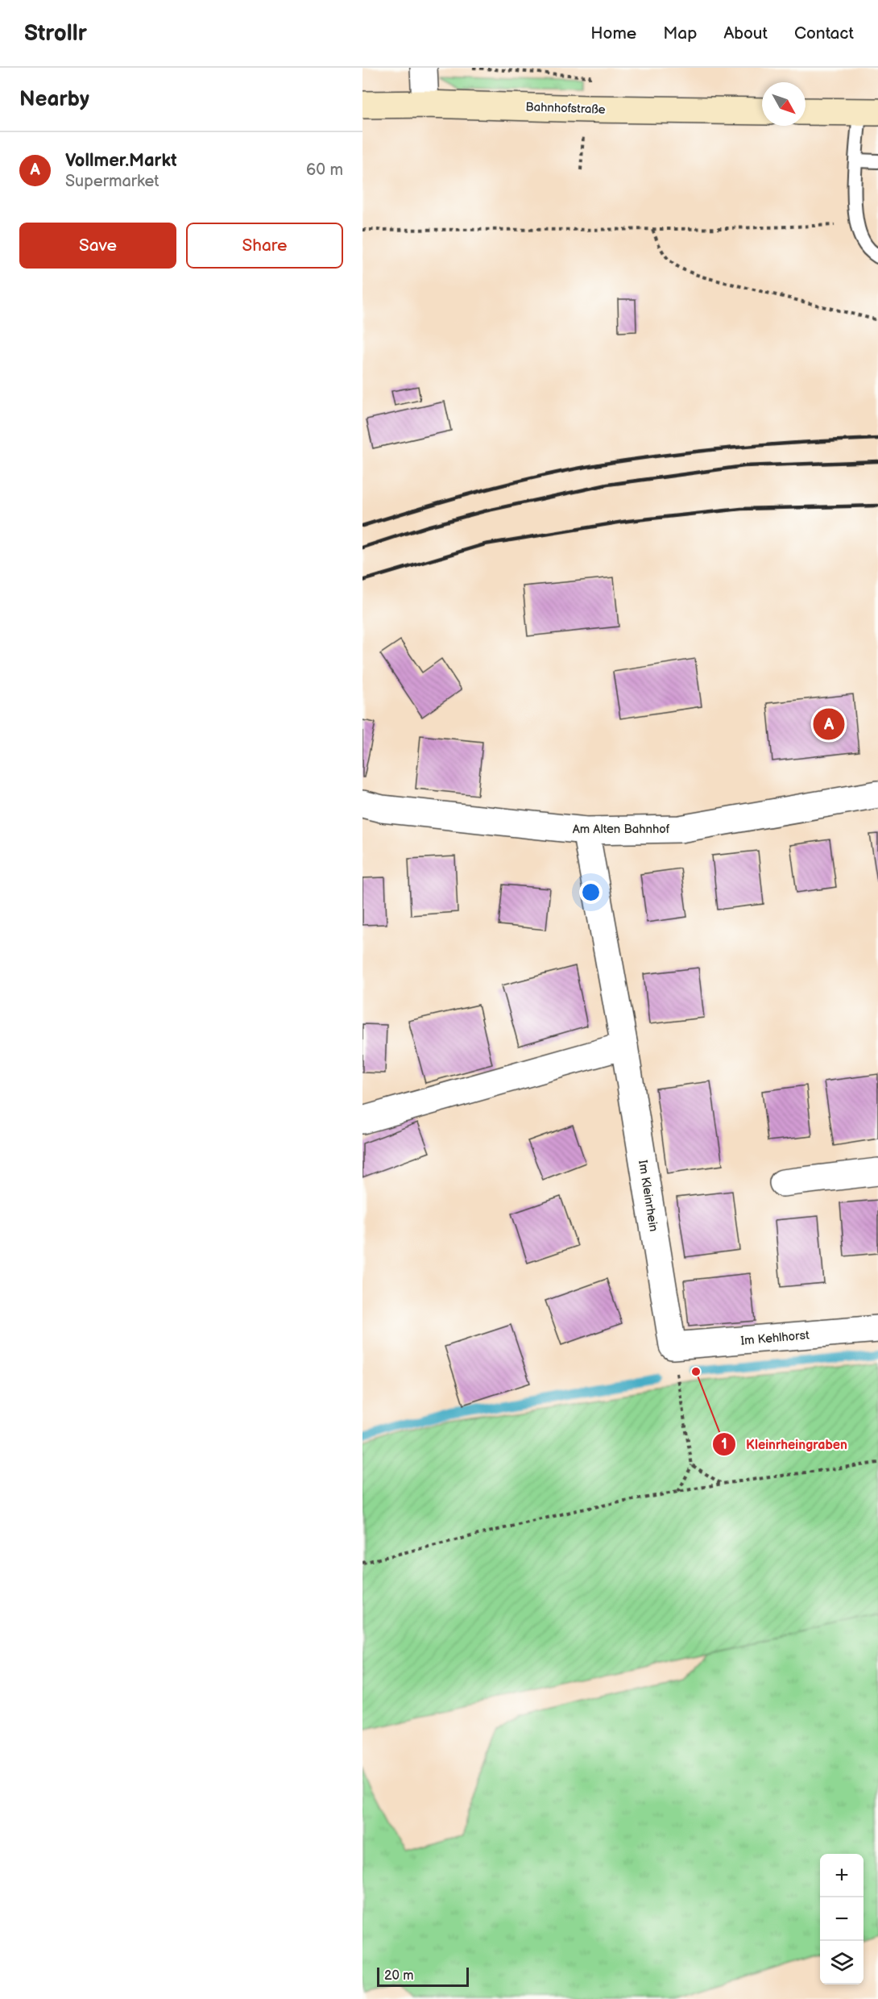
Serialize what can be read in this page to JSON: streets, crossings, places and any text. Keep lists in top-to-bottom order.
{
  "streets": {
    "street": [
      "Bahnhofstraße",
      "Am Alten Bahnhof",
      "Im Kleinrhein",
      "Im Kehlhorst"
    ]
  },
  "crossings": [
    ["Am Alten Bahnhof", "Im Kleinrhein"],
    ["Im Kleinrhein", "Im Kehlhorst"]
  ],
  "places": ["Kleinrheingraben"],
  "scale_bar": "20 m",
  "north": "bottom right",
  "page": {
    "header": "Strollr",
    "nav": [
      "Home",
      "Map",
      "About",
      "Contact"
    ],
    "heading": "Nearby",
    "list": [
      {
        "mark": "A",
        "name": "Vollmer.Markt",
        "note": "Supermarket",
        "value": "60 m"
      }
    ],
    "buttons": ["Save", "Share"],
    "pins": "A",
    "map_buttons": ["+", "−"],
    "scale": "20 m"
  }
}
